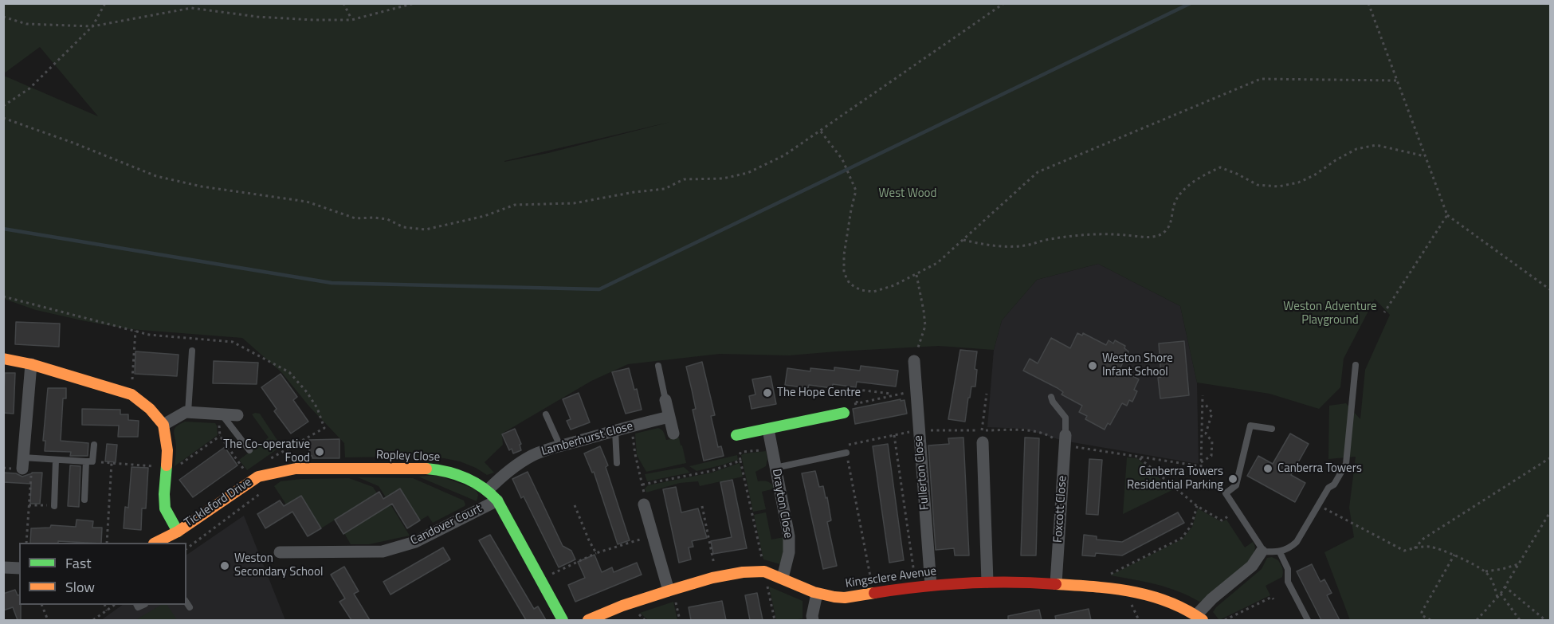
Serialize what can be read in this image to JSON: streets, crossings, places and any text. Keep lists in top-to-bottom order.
{
  "streets": {
    "street": [
      "Lamberhurst Close",
      "Ropley Close",
      "Fullerton Close",
      "Tickleford Drive",
      "Drayton Close",
      "Foxcott Close",
      "Candover Court",
      "Kingsclere Avenue"
    ]
  },
  "crossings": [
    ["Lamberhurst Close", "Ropley Close"],
    ["Ropley Close", "Tickleford Drive"],
    ["Ropley Close", "Candover Court"],
    ["Fullerton Close", "Kingsclere Avenue"],
    ["Drayton Close", "Kingsclere Avenue"],
    ["Foxcott Close", "Kingsclere Avenue"]
  ],
  "parks": ["West Wood", "Weston Adventure Playground"],
  "places": [
    "Weston Shore Infant School",
    "The Hope Centre",
    "The Co-operative Food",
    "Canberra Towers",
    "Canberra Towers Residential Parking",
    "Weston Secondary School"
  ],
  "legend": ["Fast", "Slow"]
}
